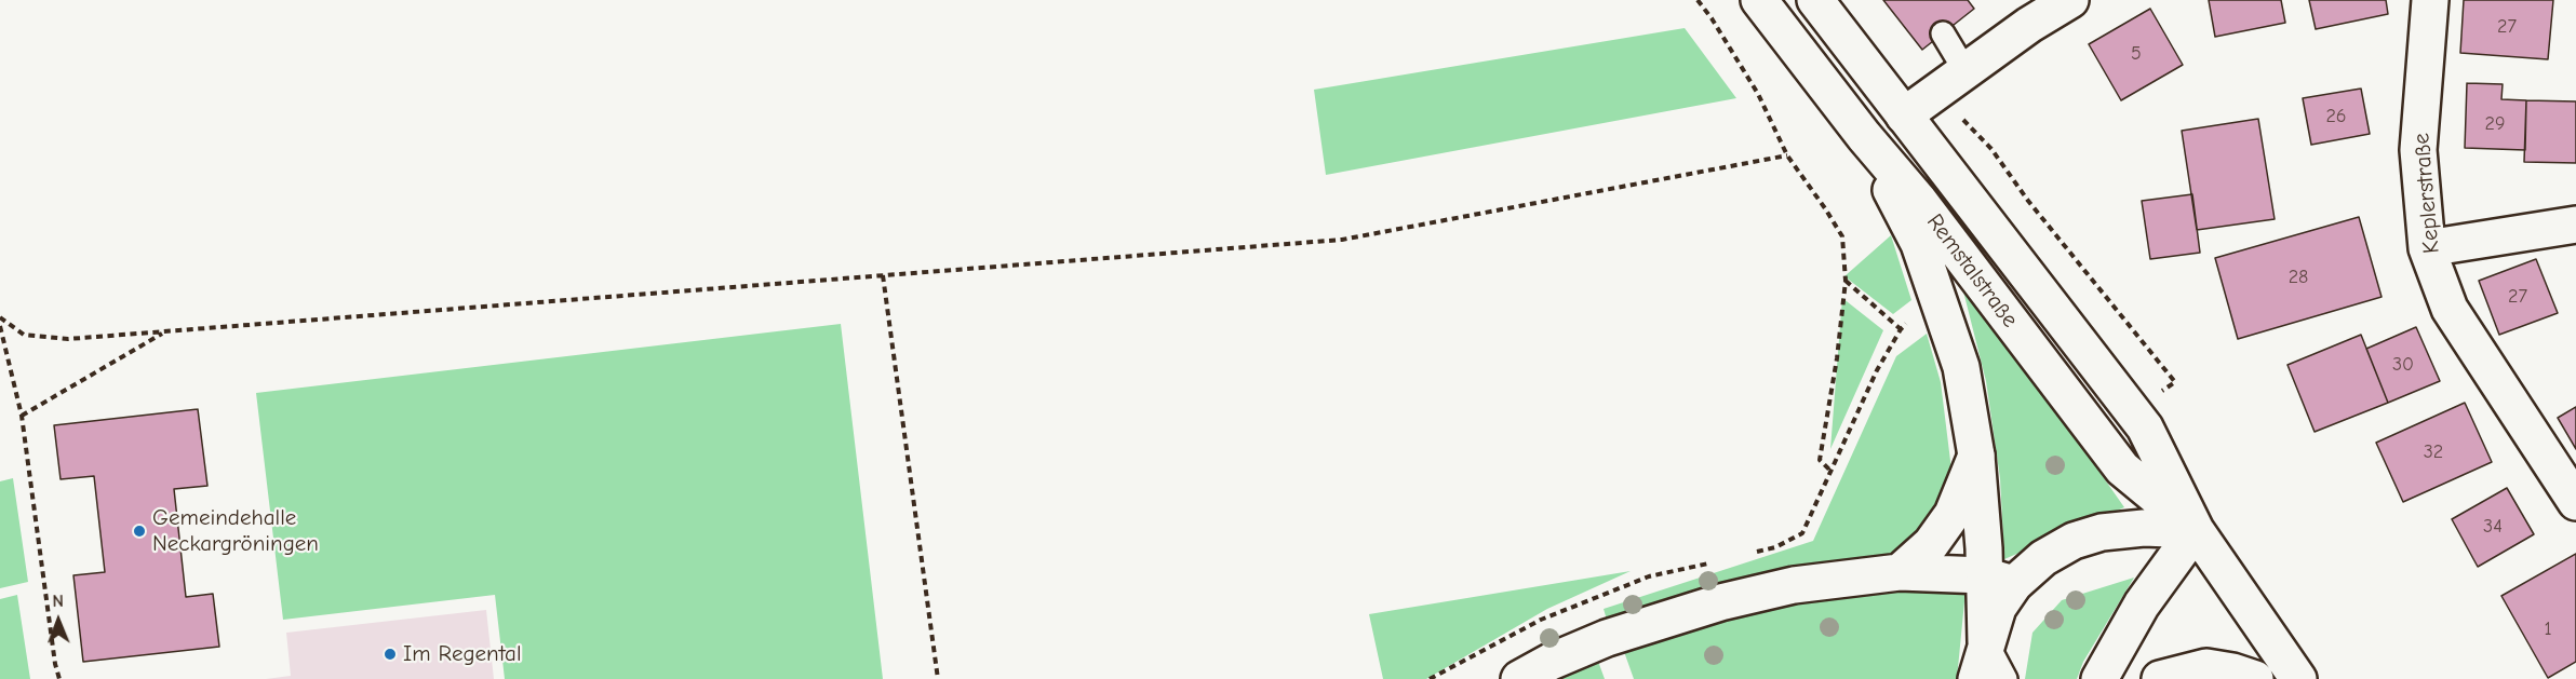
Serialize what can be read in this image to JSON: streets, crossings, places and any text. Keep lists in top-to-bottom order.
{
  "streets": {
    "main road": ["Keplerstraße", "Remstalstraße"]
  },
  "places": ["Gemeindehalle Neckargröningen", "Im Regental"],
  "house_numbers": [
    "27",
    "5",
    "26",
    "29",
    "28",
    "27",
    "30",
    "32",
    "34",
    "1"
  ],
  "north": "top"
}
